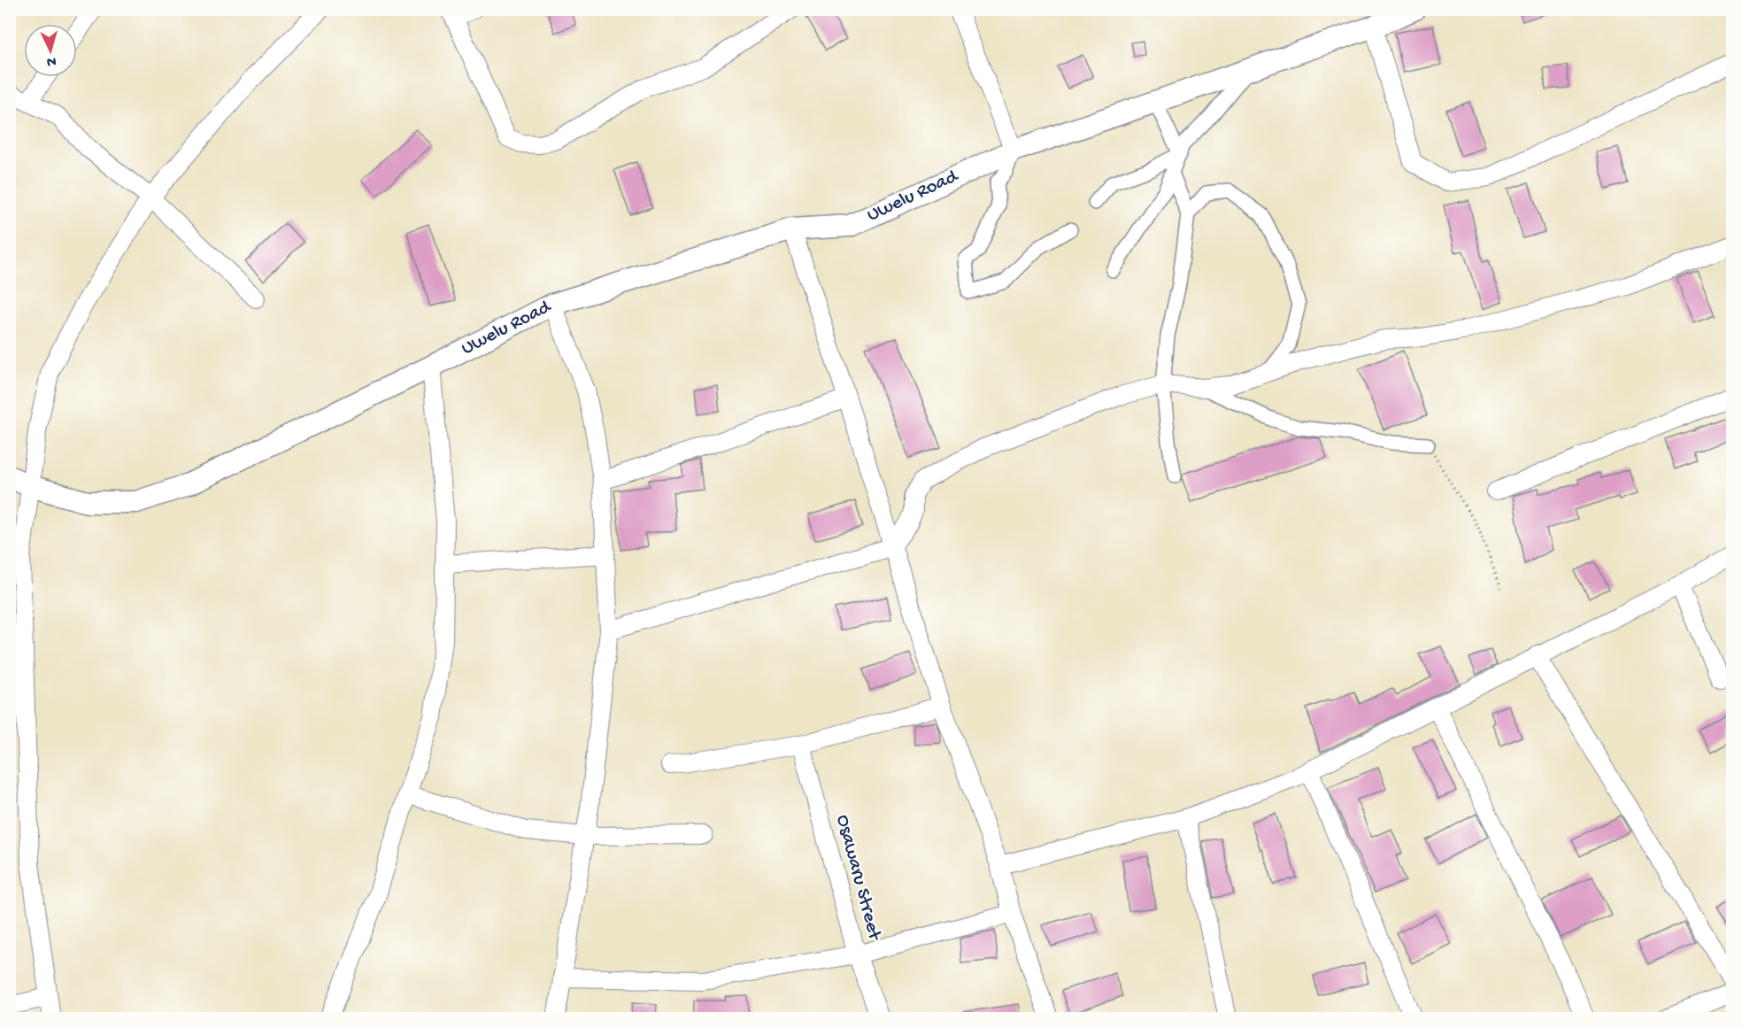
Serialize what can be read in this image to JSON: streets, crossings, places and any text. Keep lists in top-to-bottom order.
{
  "streets": {
    "street": ["Uwelu Road", "Osawaru Street"]
  },
  "north": "bottom"
}
